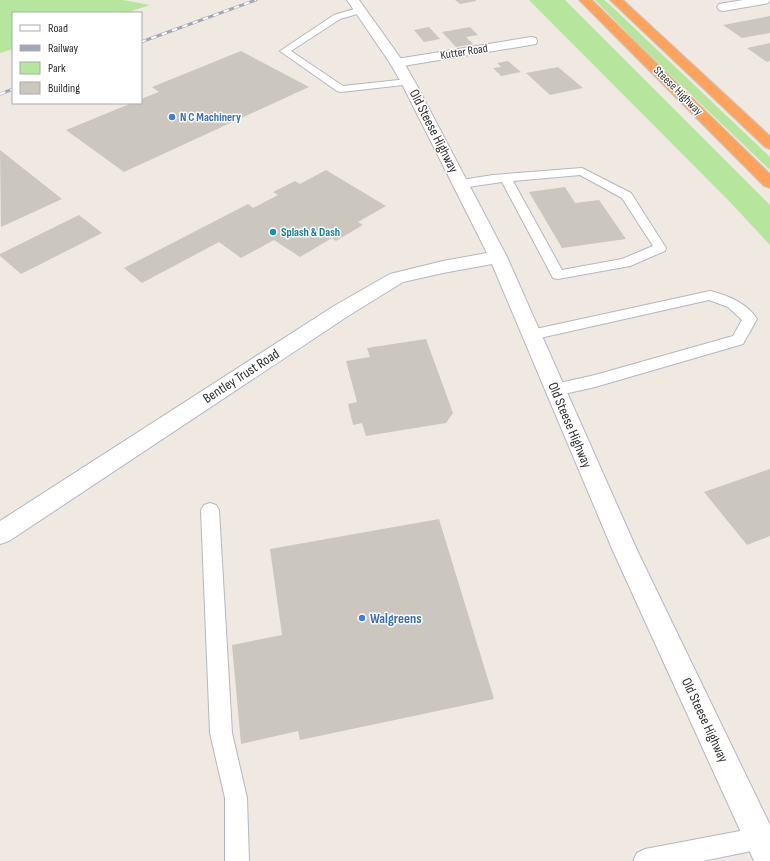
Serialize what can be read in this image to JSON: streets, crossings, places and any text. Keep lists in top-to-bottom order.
{
  "streets": {
    "highway": ["Steese Highway"],
    "main road": ["Kutter Road", "Old Steese Highway", "Bentley Trust Road"]
  },
  "crossings": [
    ["Kutter Road", "Old Steese Highway"],
    ["Old Steese Highway", "Bentley Trust Road"]
  ],
  "places": ["N C Machinery", "Splash & Dash", "Walgreens"],
  "legend": [
    "Road",
    "Railway",
    "Park",
    "Building"
  ]
}
